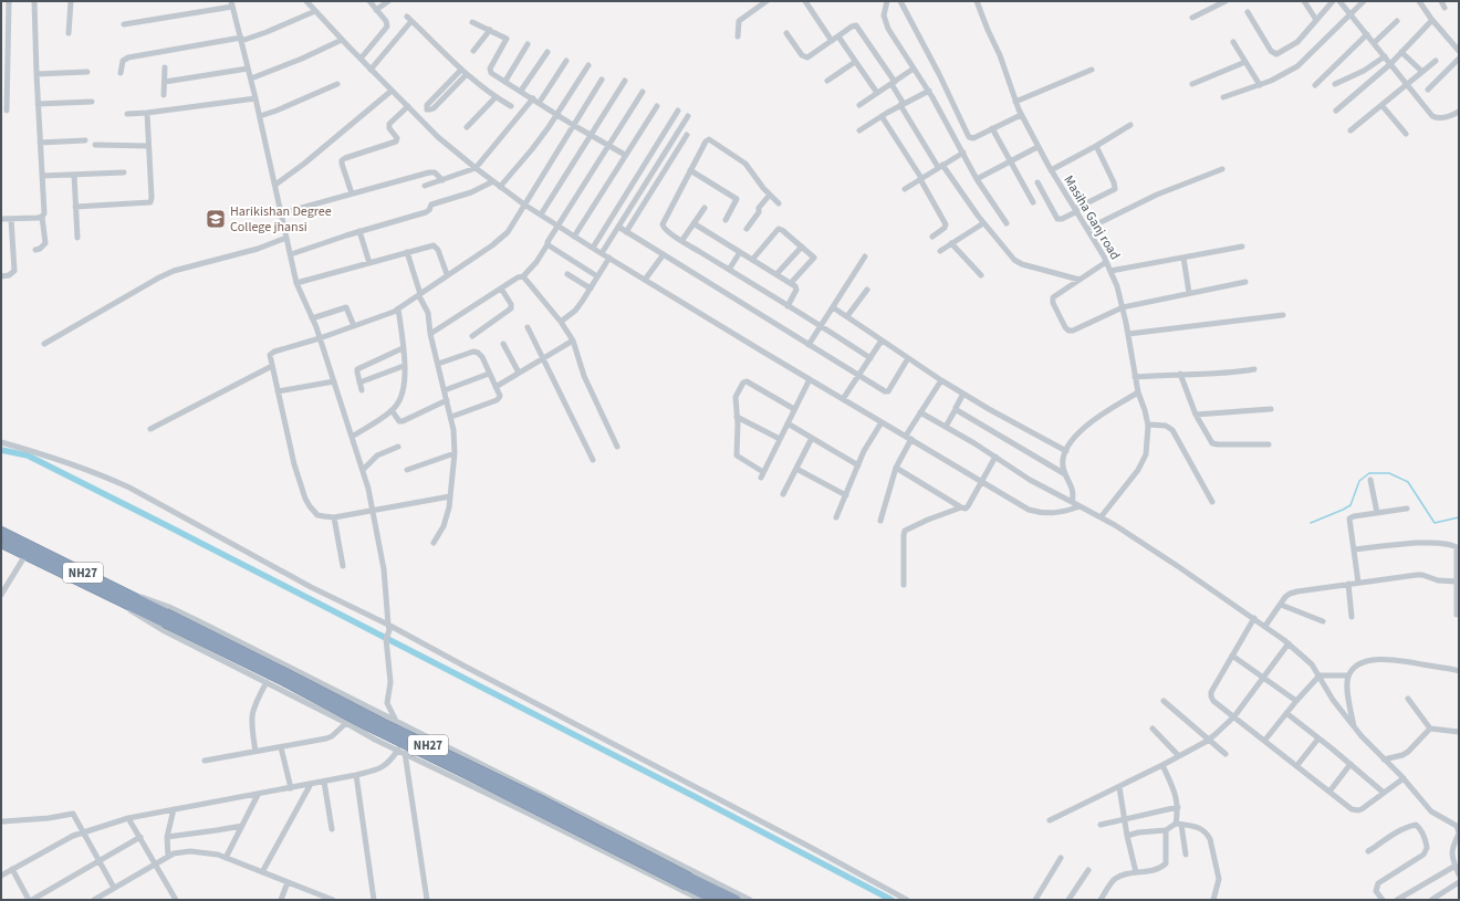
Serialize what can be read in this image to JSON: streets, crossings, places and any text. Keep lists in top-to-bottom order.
{
  "streets": {
    "highway": ["NH27"],
    "street": ["Masiha Ganj road"]
  },
  "places": {
    "school or university": ["Harikishan Degree College jhansi"]
  }
}
